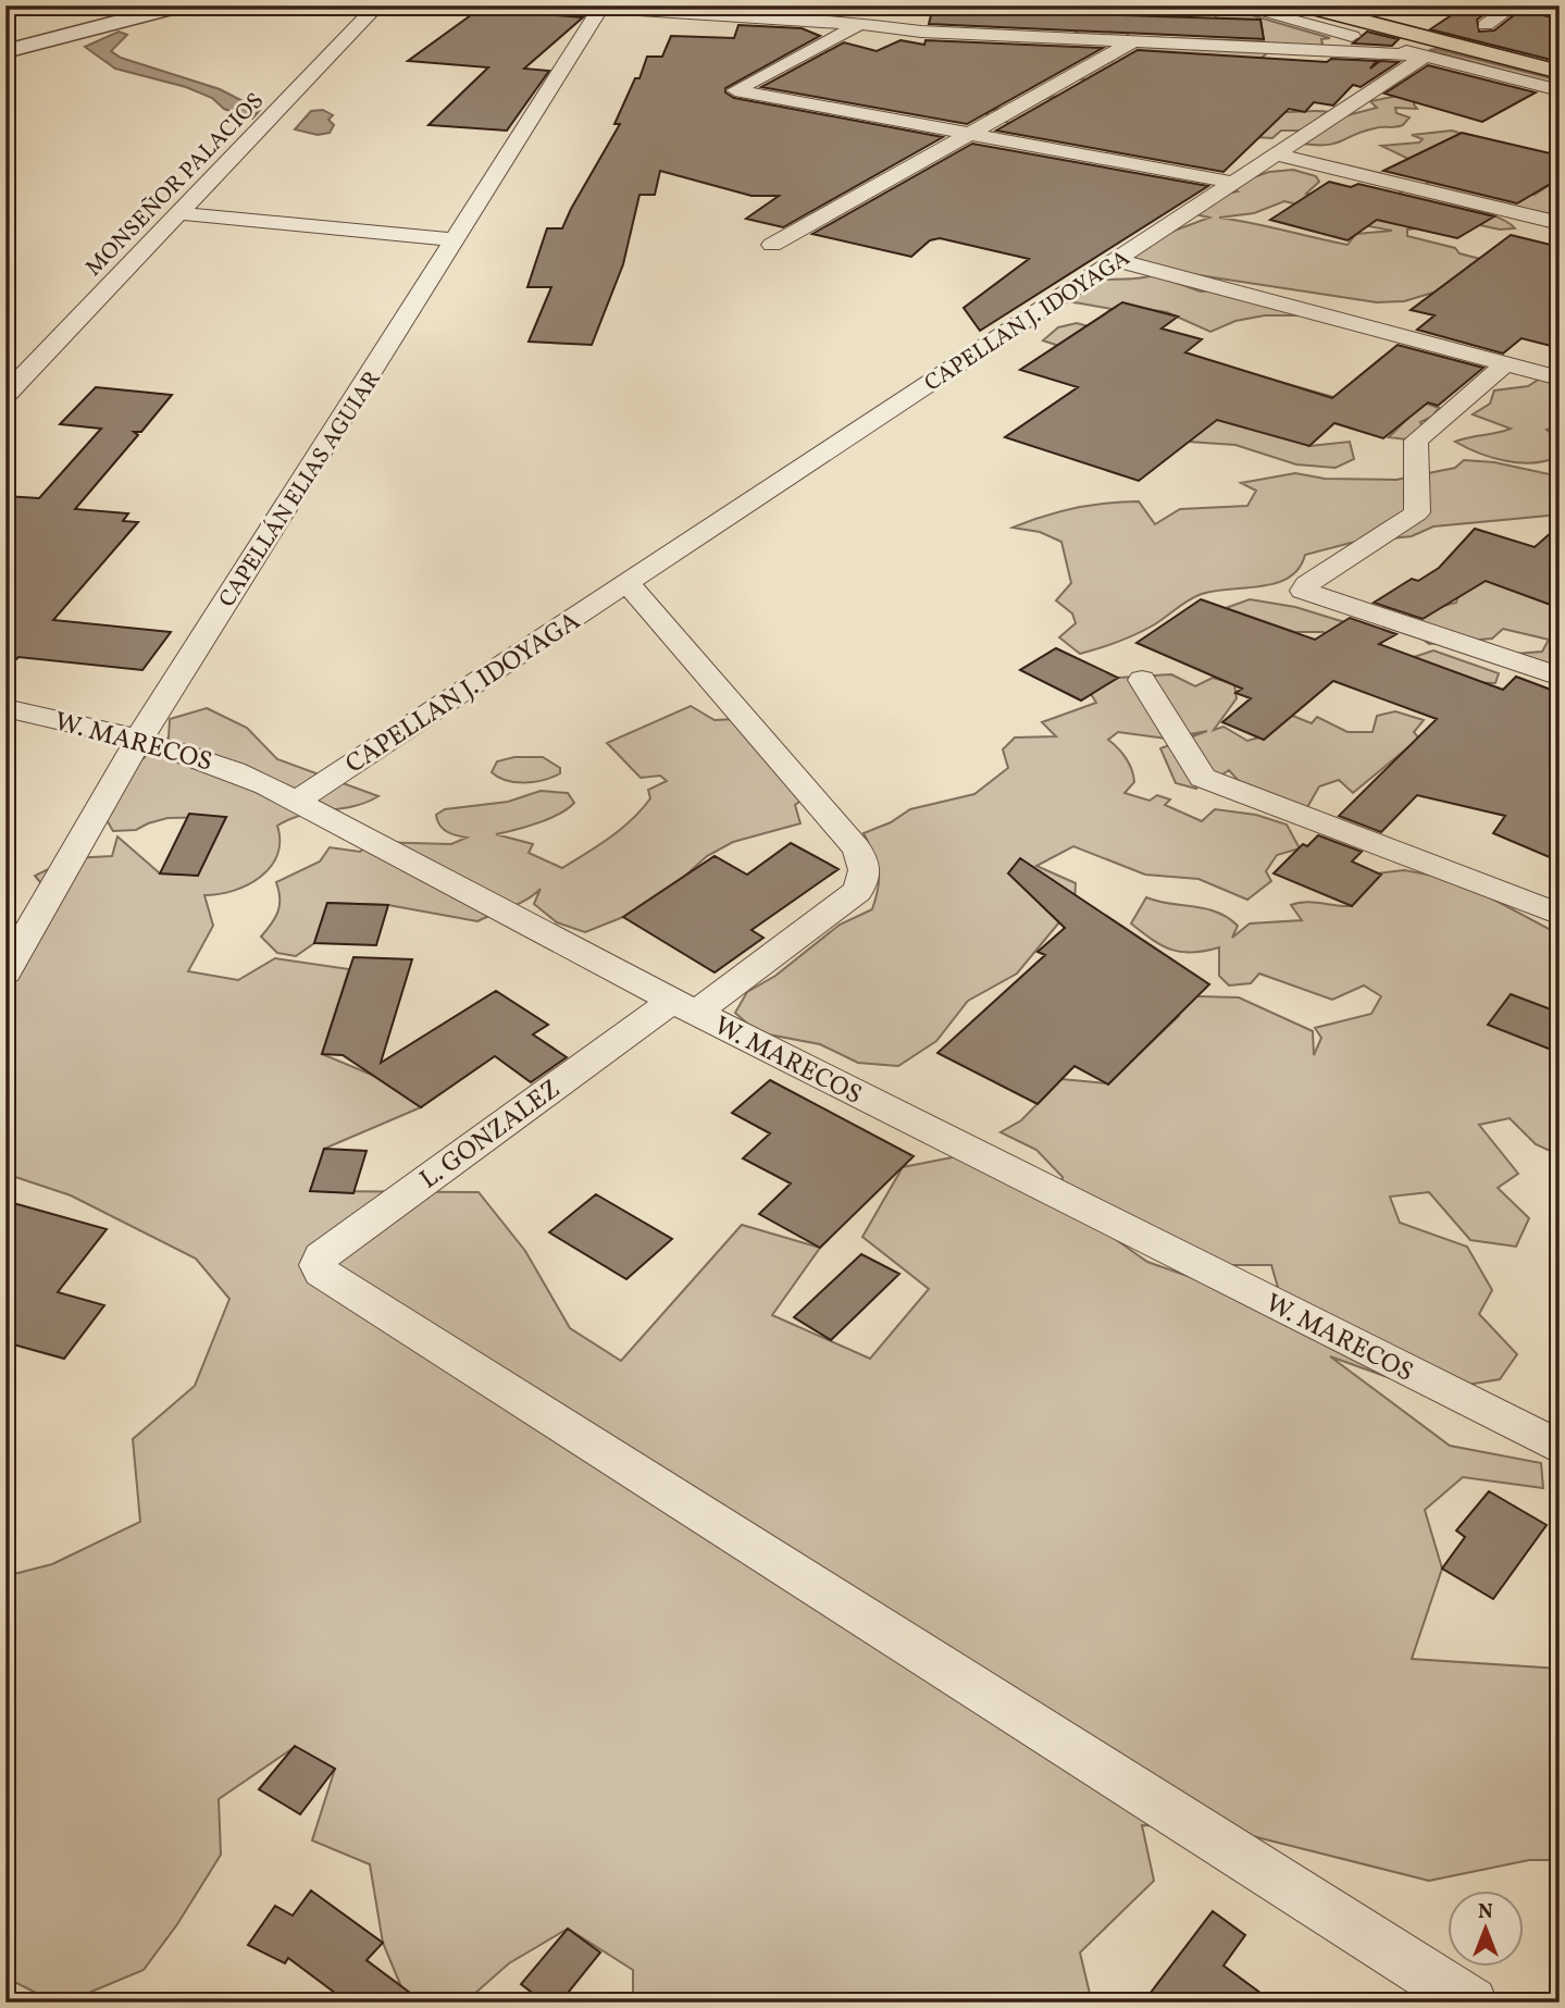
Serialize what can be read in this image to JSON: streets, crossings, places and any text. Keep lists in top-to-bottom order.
{
  "streets": {
    "street": [
      "MONSEÑOR PALACIOS",
      "CAPELLAN J. IDOYAGA",
      "CAPELLÁN ELIAS AGUIAR",
      "W. MARECOS",
      "L. GONZALEZ"
    ]
  },
  "crossings": [
    ["CAPELLAN J. IDOYAGA", "W. MARECOS"],
    ["CAPELLAN J. IDOYAGA", "L. GONZALEZ"],
    ["CAPELLÁN ELIAS AGUIAR", "W. MARECOS"],
    ["W. MARECOS", "L. GONZALEZ"]
  ],
  "north": "top"
}
